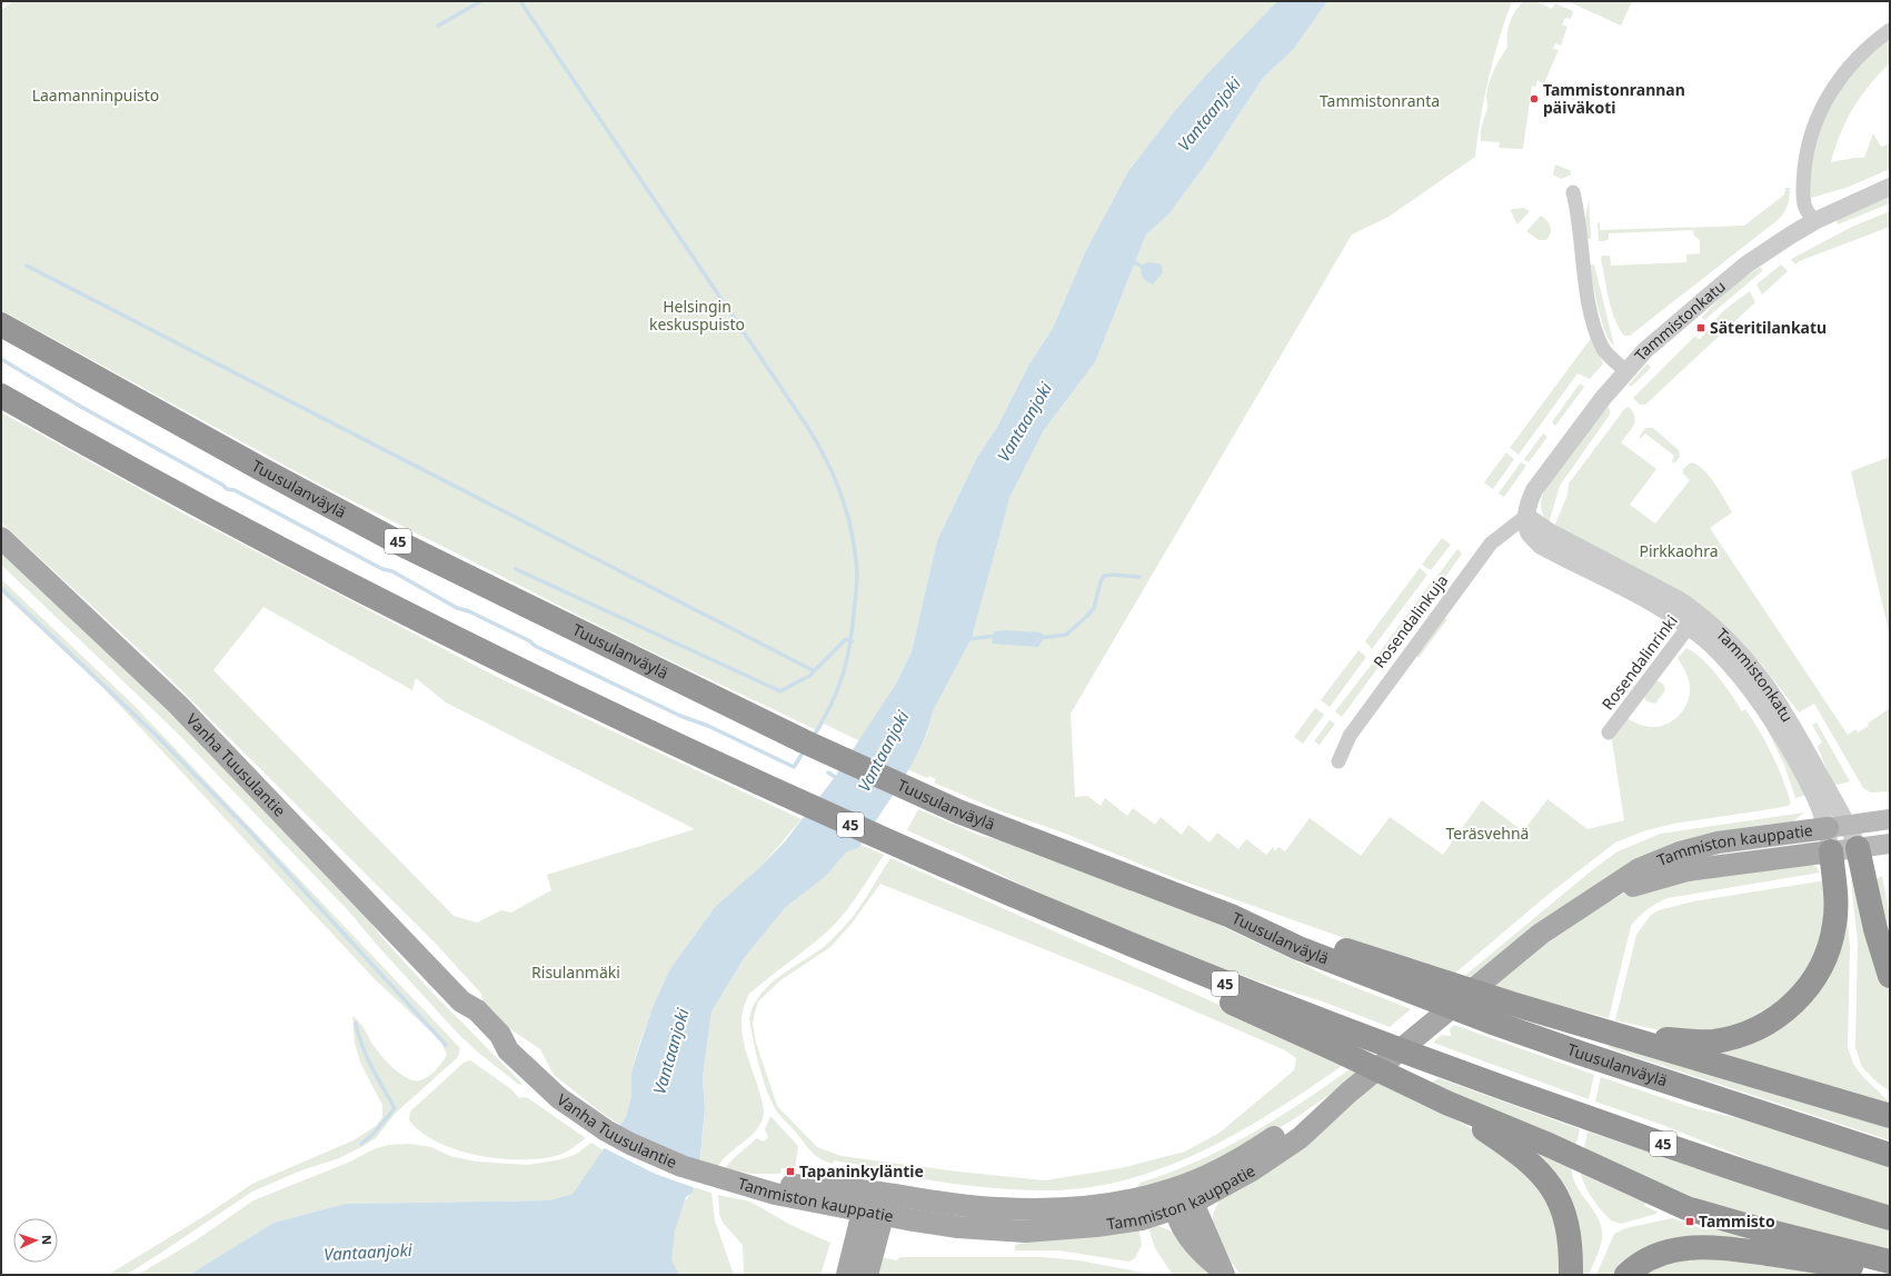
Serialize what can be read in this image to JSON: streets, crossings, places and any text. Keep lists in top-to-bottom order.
{
  "streets": {
    "highway": ["Tuusulanväylä", "45"],
    "main road": ["Vanha Tuusulantie", "Tammiston kauppatie"],
    "street": ["Tammistonkatu", "Rosendalinkuja", "Rosendalinrinki"]
  },
  "crossings": [
    ["Tammistonkatu", "Rosendalinkuja"],
    ["Tammistonkatu", "Rosendalinrinki"],
    ["Tammistonkatu", "Tammiston kauppatie"],
    ["Vanha Tuusulantie", "Tammiston kauppatie"]
  ],
  "water": ["Vantaanjoki"],
  "parks": [
    "Laamanninpuisto",
    "Tammistonranta",
    "Helsingin keskuspuisto",
    "Pirkkaohra",
    "Teräsvehnä",
    "Risulanmäki"
  ],
  "places": {
    "other": ["Tammistonrannan päiväkoti"],
    "transit": ["Säteritilankatu", "Tapaninkyläntie", "Tammisto"]
  },
  "north": "right"
}
